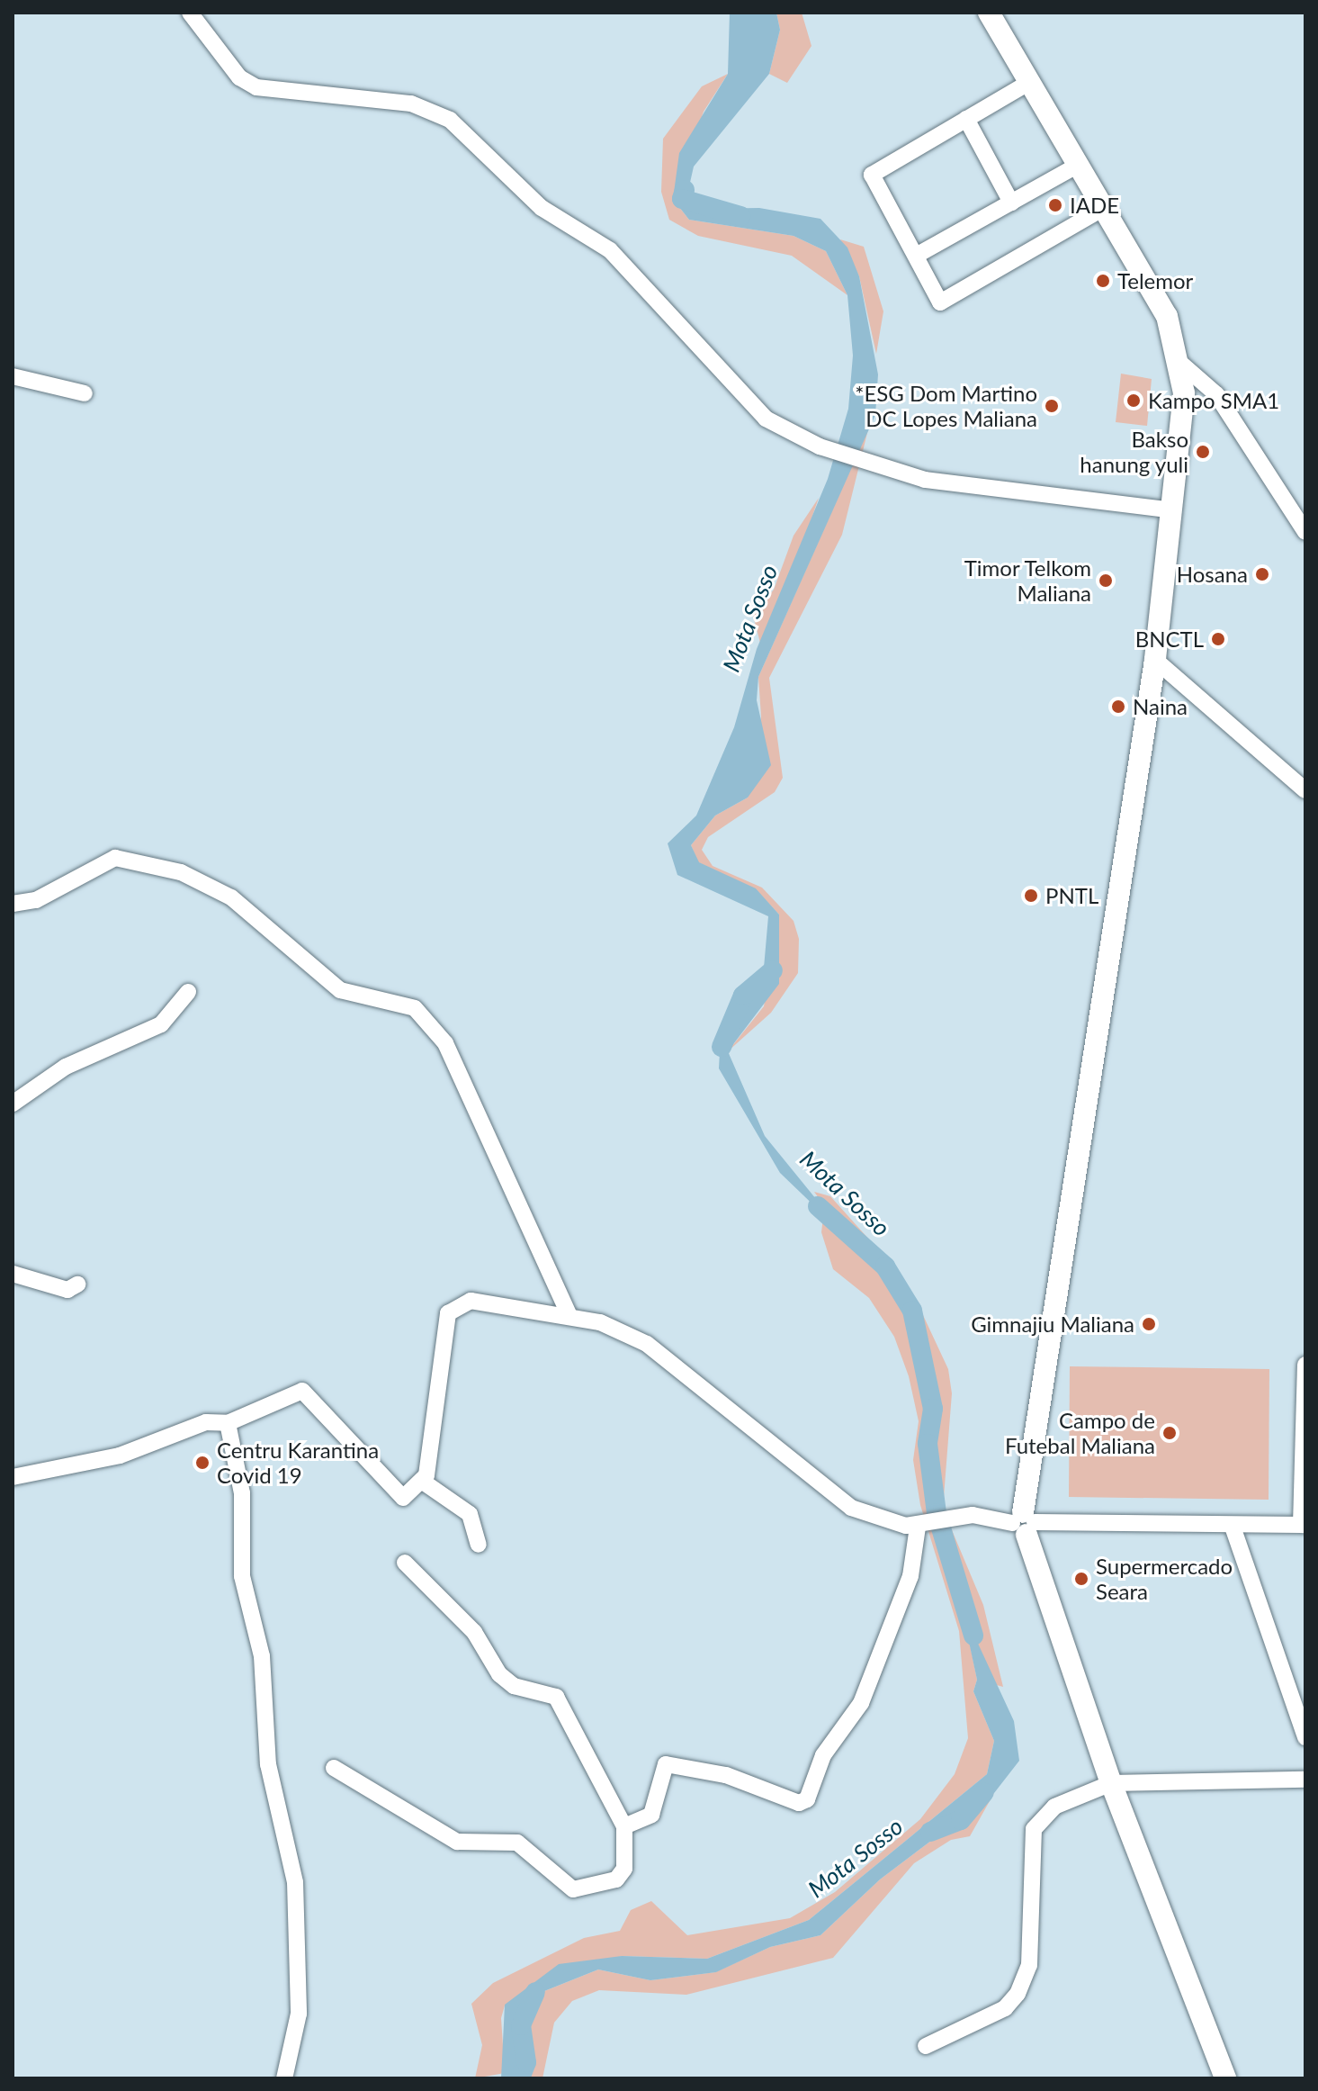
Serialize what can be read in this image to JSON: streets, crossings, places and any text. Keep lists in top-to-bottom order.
{
  "water": ["Mota Sosso"],
  "places": [
    "IADE",
    "Telemor",
    "Kampo SMA1",
    "*ESG Dom Martino DC Lopes Maliana",
    "Bakso hanung yuli",
    "Hosana",
    "Timor Telkom Maliana",
    "BNCTL",
    "Naina",
    "PNTL",
    "Gimnajiu Maliana",
    "Campo de Futebal Maliana",
    "Centru Karantina Covid 19",
    "Supermercado Seara"
  ]
}
